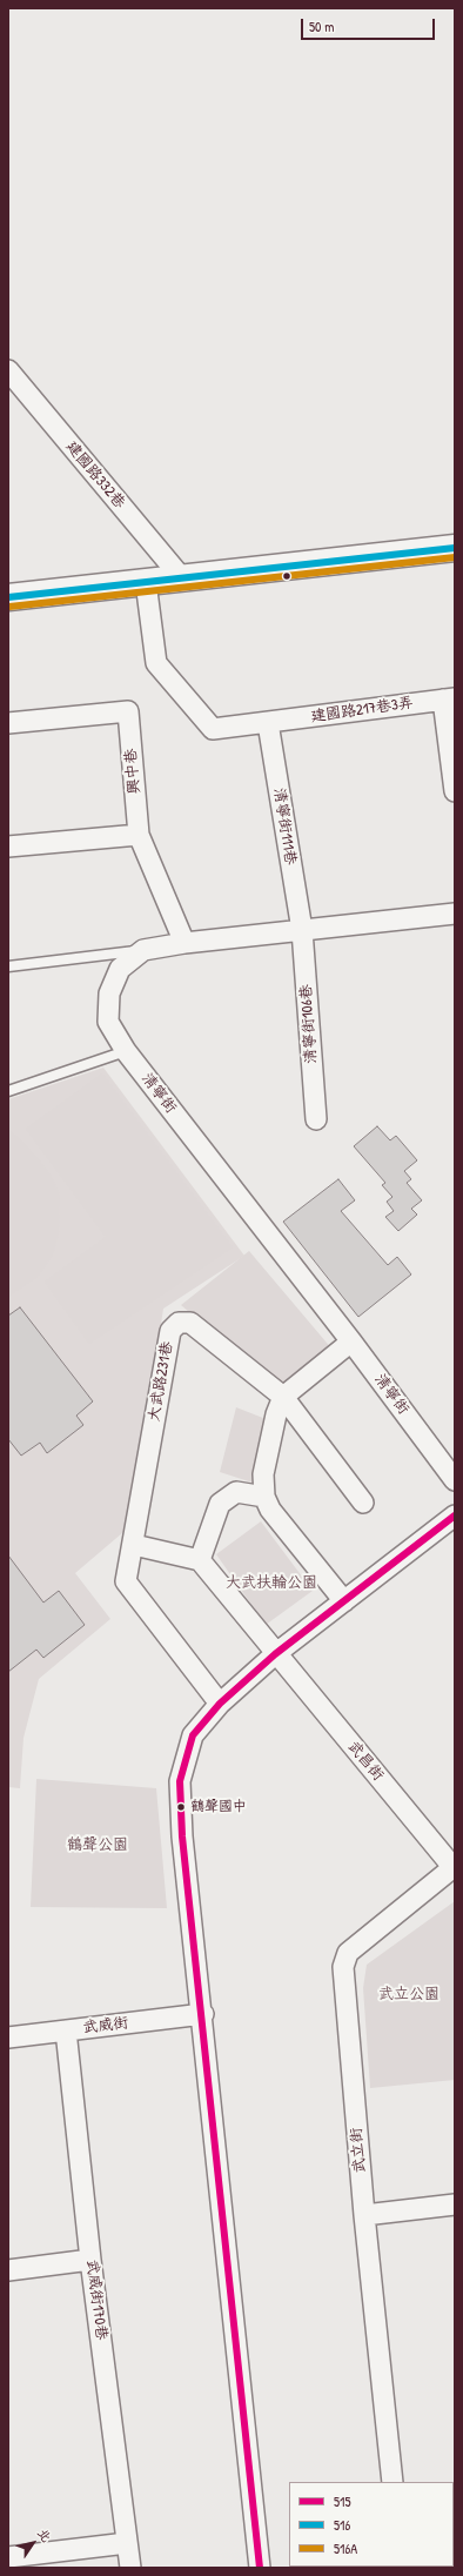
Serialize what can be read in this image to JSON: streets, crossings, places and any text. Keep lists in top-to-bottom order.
{
  "streets": {
    "street": [
      "建國路332巷",
      "建國路217巷3弄",
      "興中巷",
      "清寧街111巷",
      "清寧街106巷",
      "清寧街",
      "大武路231巷",
      "武昌街",
      "武威街",
      "武立街",
      "武威街170巷"
    ]
  },
  "crossings": [
    ["建國路217巷3弄", "清寧街111巷"],
    ["興中巷", "清寧街"],
    ["清寧街111巷", "清寧街106巷"],
    ["清寧街111巷", "清寧街"],
    ["清寧街106巷", "清寧街"],
    ["武昌街", "武立街"],
    ["武威街", "武威街170巷"]
  ],
  "parks": ["大武扶輪公園", "鶴聲公園", "武立公園"],
  "places": ["鶴聲國中"],
  "lines": ["transit line 516", "transit line 516A", "transit line 515"],
  "legend": ["515", "516", "516A"],
  "scale_bar": "50 m",
  "north": "top right"
}
